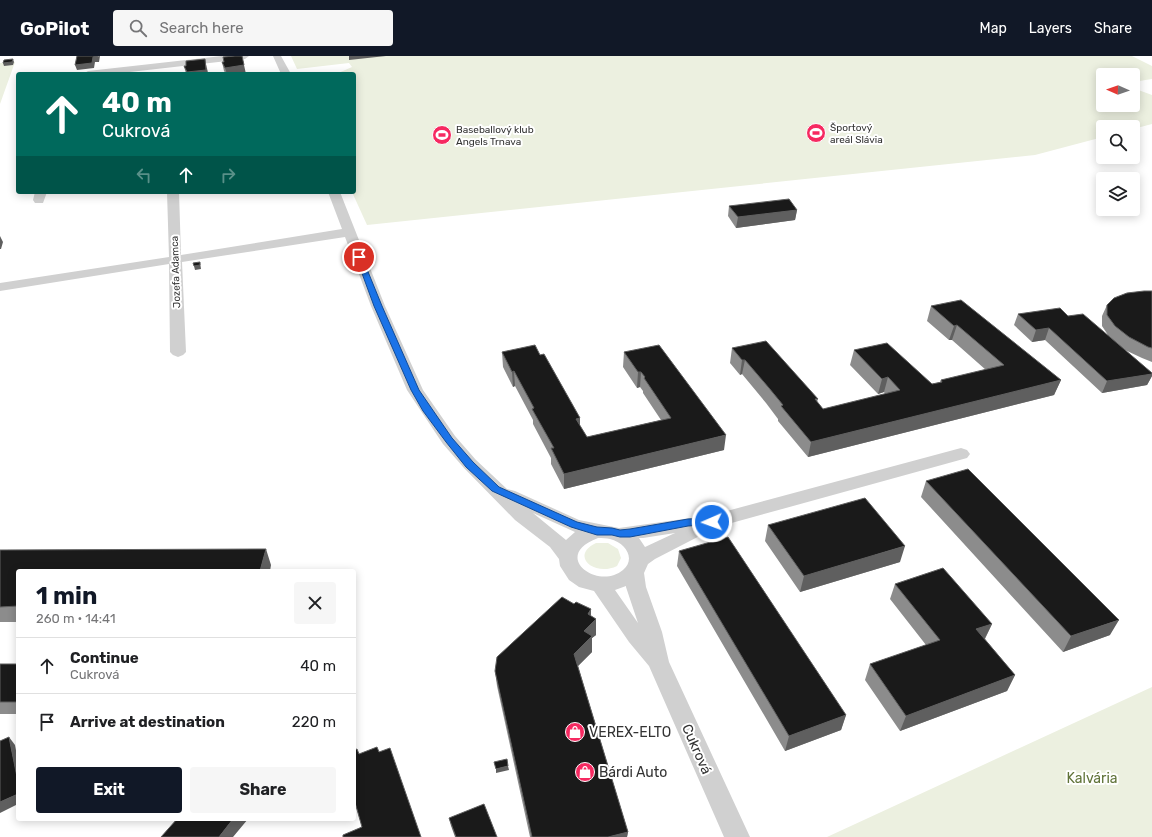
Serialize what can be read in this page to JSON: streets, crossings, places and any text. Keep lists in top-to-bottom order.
{
  "streets": {
    "street": ["Jozefa Adamca", "Cukrová"]
  },
  "parks": ["Kalvária"],
  "places": {
    "sports": ["Športový areál Slávia", "Baseballový klub Angels Trnava"],
    "shop": ["VEREX-ELTO", "Bárdi Auto"]
  },
  "north": "left",
  "page": {
    "header": "GoPilot",
    "search": "Search here",
    "nav": ["Map", "Layers", "Share"],
    "turn": ["40 m", "Cukrová"],
    "heading": ["1 min", "260 m · 14:41"],
    "list": [
      {
        "name": "Continue",
        "note": "Cukrová",
        "value": "40 m"
      },
      {
        "name": "Arrive at destination",
        "value": "220 m"
      }
    ],
    "buttons": ["Exit", "Share"]
  }
}
